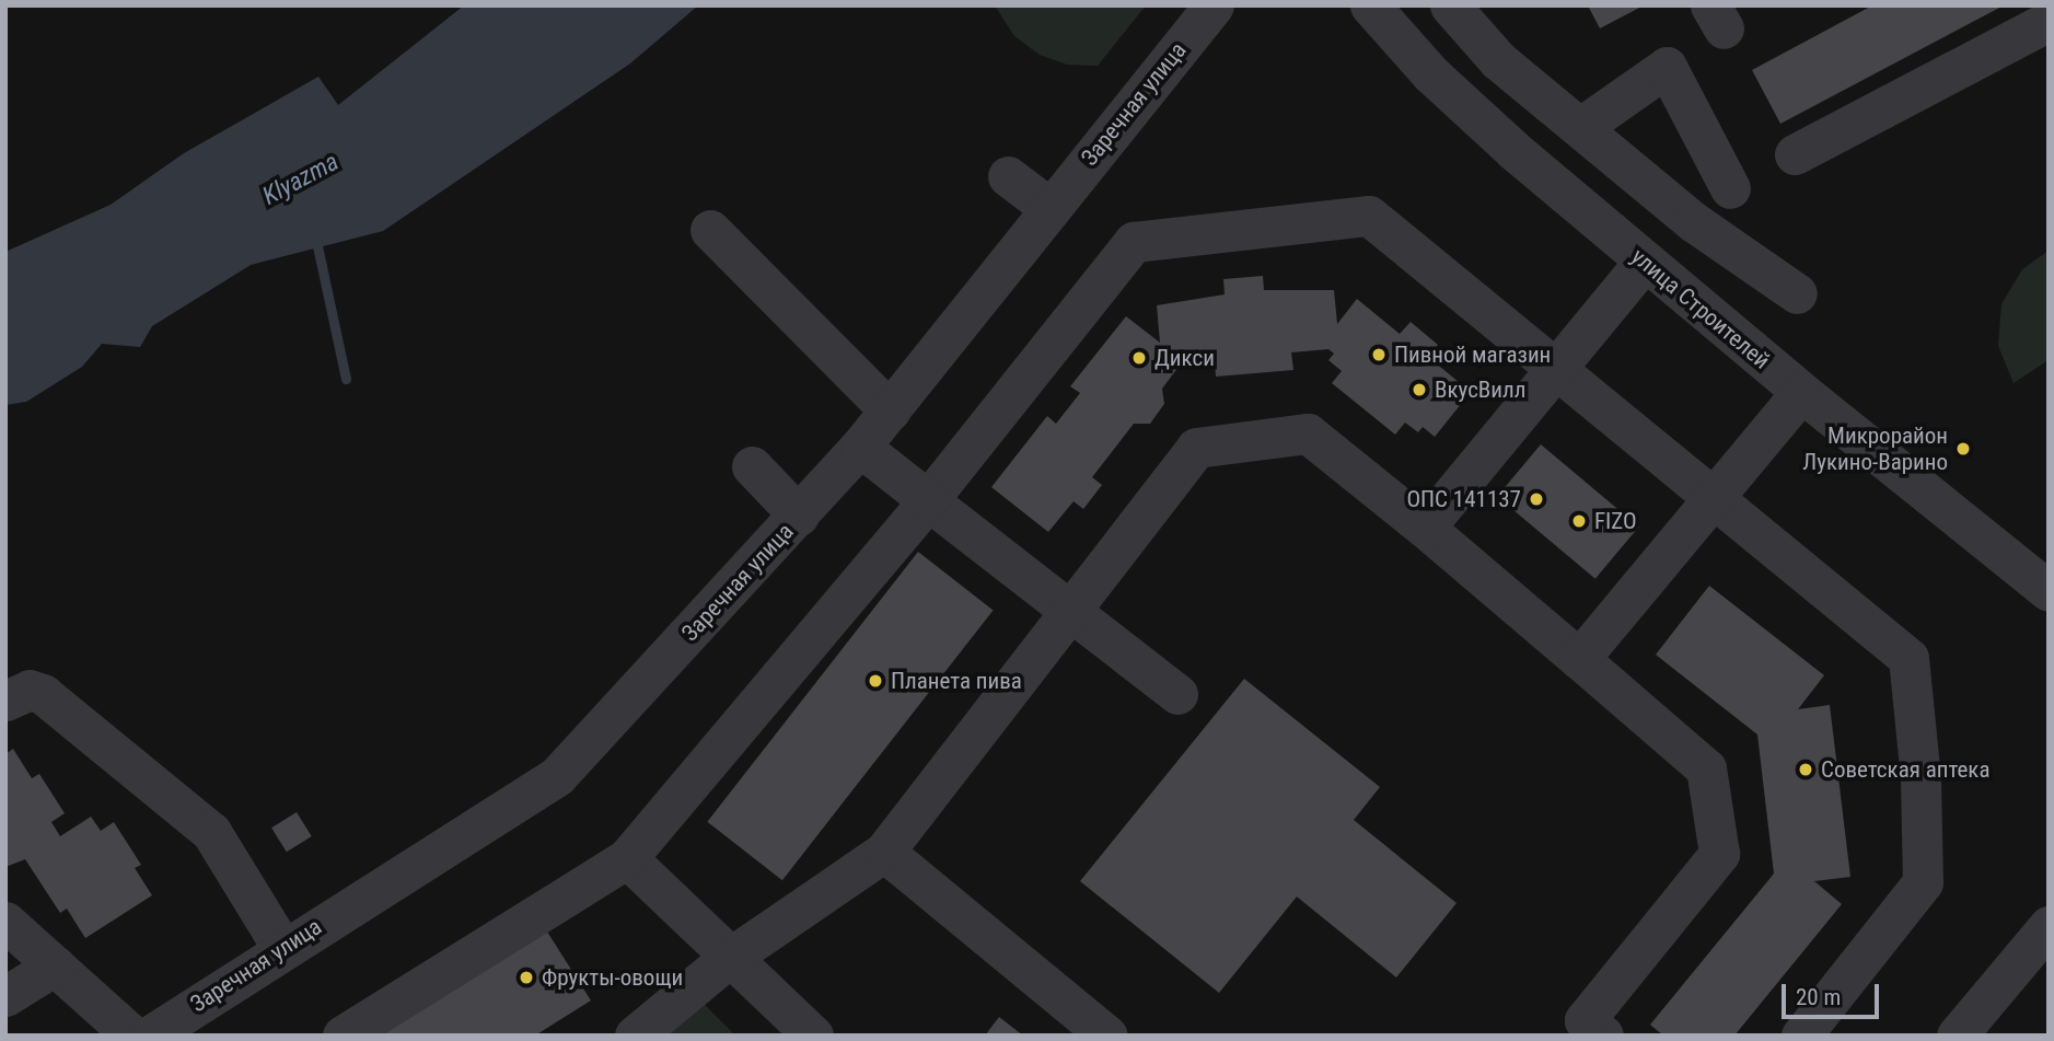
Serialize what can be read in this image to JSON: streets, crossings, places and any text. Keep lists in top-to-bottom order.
{
  "streets": {
    "street": ["Заречная улица", "улица Строителей"]
  },
  "water": ["Klyazma"],
  "places": [
    "Пивной магазин",
    "Дикси",
    "ВкусВилл",
    "Микрорайон Лукино-Варино",
    "ОПС 141137",
    "FIZO",
    "Планета пива",
    "Советская аптека",
    "Фрукты-овощи"
  ],
  "scale_bar": "20 m"
}
